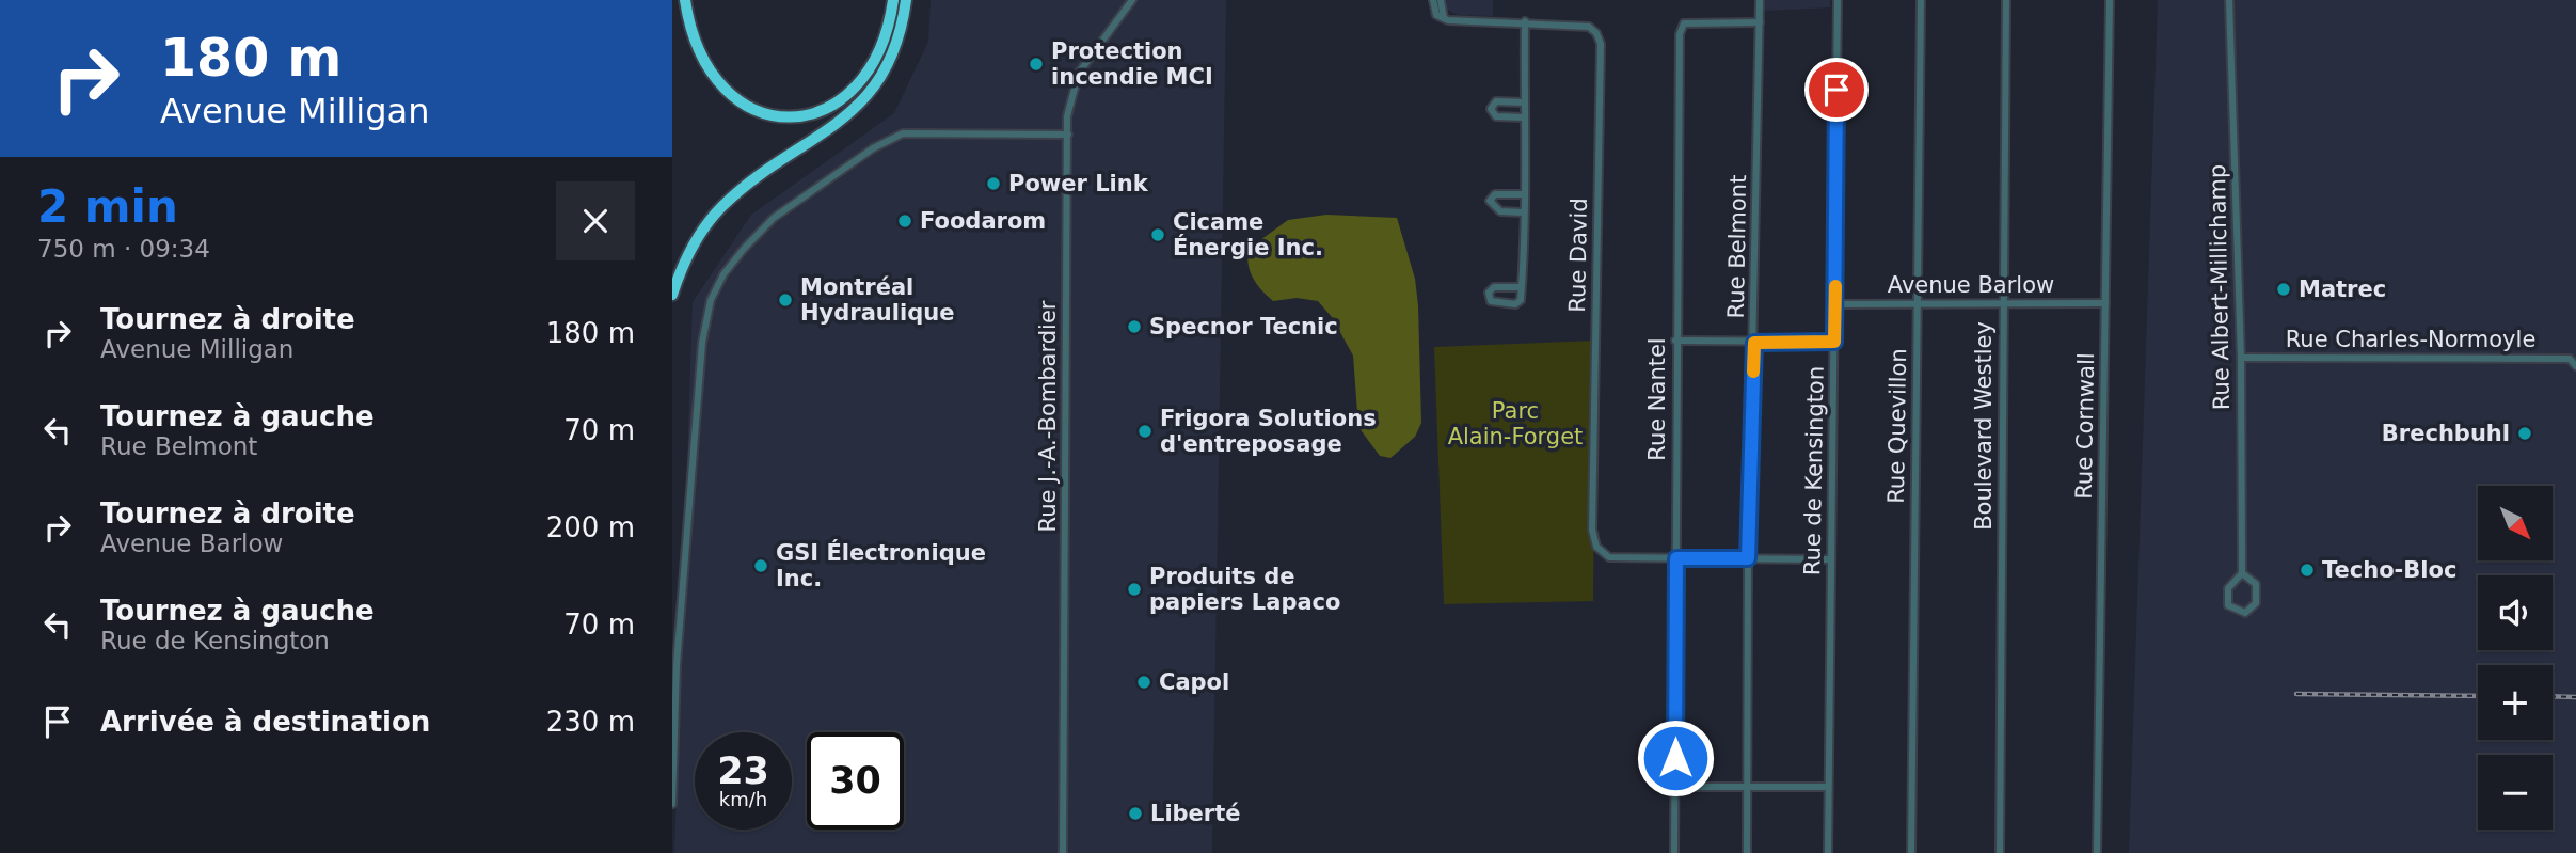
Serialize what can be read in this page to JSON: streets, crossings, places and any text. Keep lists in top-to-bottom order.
{
  "streets": {
    "street": [
      "Rue Belmont",
      "Rue David",
      "Avenue Barlow",
      "Rue Albert-Millichamp",
      "Rue Charles-Normoyle",
      "Rue Nantel",
      "Rue J.-A.-Bombardier",
      "Rue Quevillon",
      "Boulevard Westley",
      "Rue Cornwall",
      "Rue de Kensington"
    ]
  },
  "crossings": [
    ["Rue Belmont", "Rue Nantel"],
    ["Rue David", "Rue Nantel"],
    ["Avenue Barlow", "Rue Quevillon"],
    ["Avenue Barlow", "Boulevard Westley"],
    ["Avenue Barlow", "Rue Cornwall"],
    ["Avenue Barlow", "Rue de Kensington"],
    ["Rue Albert-Millichamp", "Rue Charles-Normoyle"]
  ],
  "parks": ["Parc Alain-Forget"],
  "places": [
    "Protection incendie MCI",
    "Power Link",
    "Foodarom",
    "Cicame Énergie Inc.",
    "Matrec",
    "Montréal Hydraulique",
    "Specnor Tecnic",
    "Frigora Solutions d'entreposage",
    "Brechbuhl",
    "GSI Électronique Inc.",
    "Techo-Bloc",
    "Produits de papiers Lapaco",
    "Capol",
    "Liberté"
  ],
  "north": "bottom right",
  "page": {
    "turn": ["180 m", "Avenue Milligan"],
    "heading": ["2 min", "750 m · 09:34"],
    "list": [
      {
        "name": "Tournez à droite",
        "note": "Avenue Milligan",
        "value": "180 m"
      },
      {
        "name": "Tournez à gauche",
        "note": "Rue Belmont",
        "value": "70 m"
      },
      {
        "name": "Tournez à droite",
        "note": "Avenue Barlow",
        "value": "200 m"
      },
      {
        "name": "Tournez à gauche",
        "note": "Rue de Kensington",
        "value": "70 m"
      },
      {
        "name": "Arrivée à destination",
        "value": "230 m"
      }
    ],
    "map_buttons": ["+", "−"],
    "speed": "23 km/h",
    "limit": "30"
  }
}
